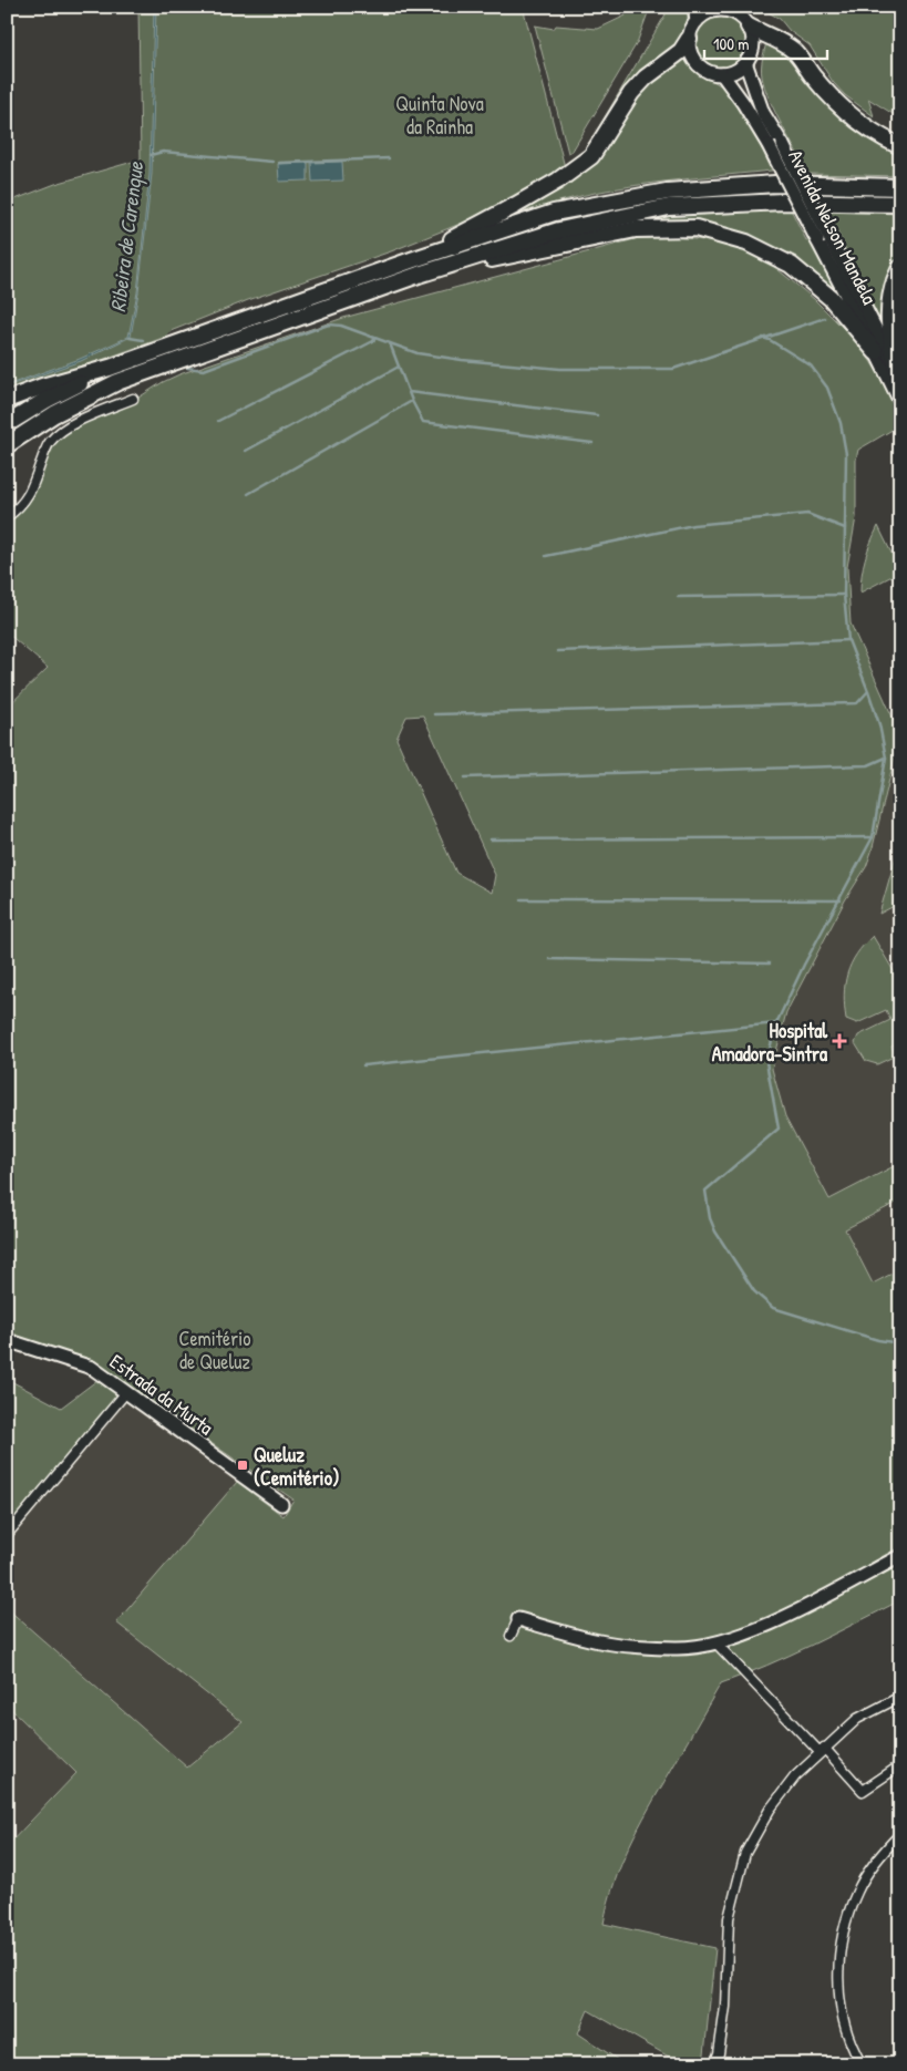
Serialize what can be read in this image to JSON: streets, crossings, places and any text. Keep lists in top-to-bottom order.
{
  "streets": {
    "main road": ["Avenida Nelson Mandela", "Estrada da Murta"]
  },
  "water": ["Ribeira de Carenque"],
  "parks": ["Quinta Nova da Rainha", "Cemitério de Queluz"],
  "places": {
    "health": ["Hospital Amadora-Sintra"],
    "transit": ["Queluz (Cemitério)"]
  },
  "scale_bar": "100 m"
}
